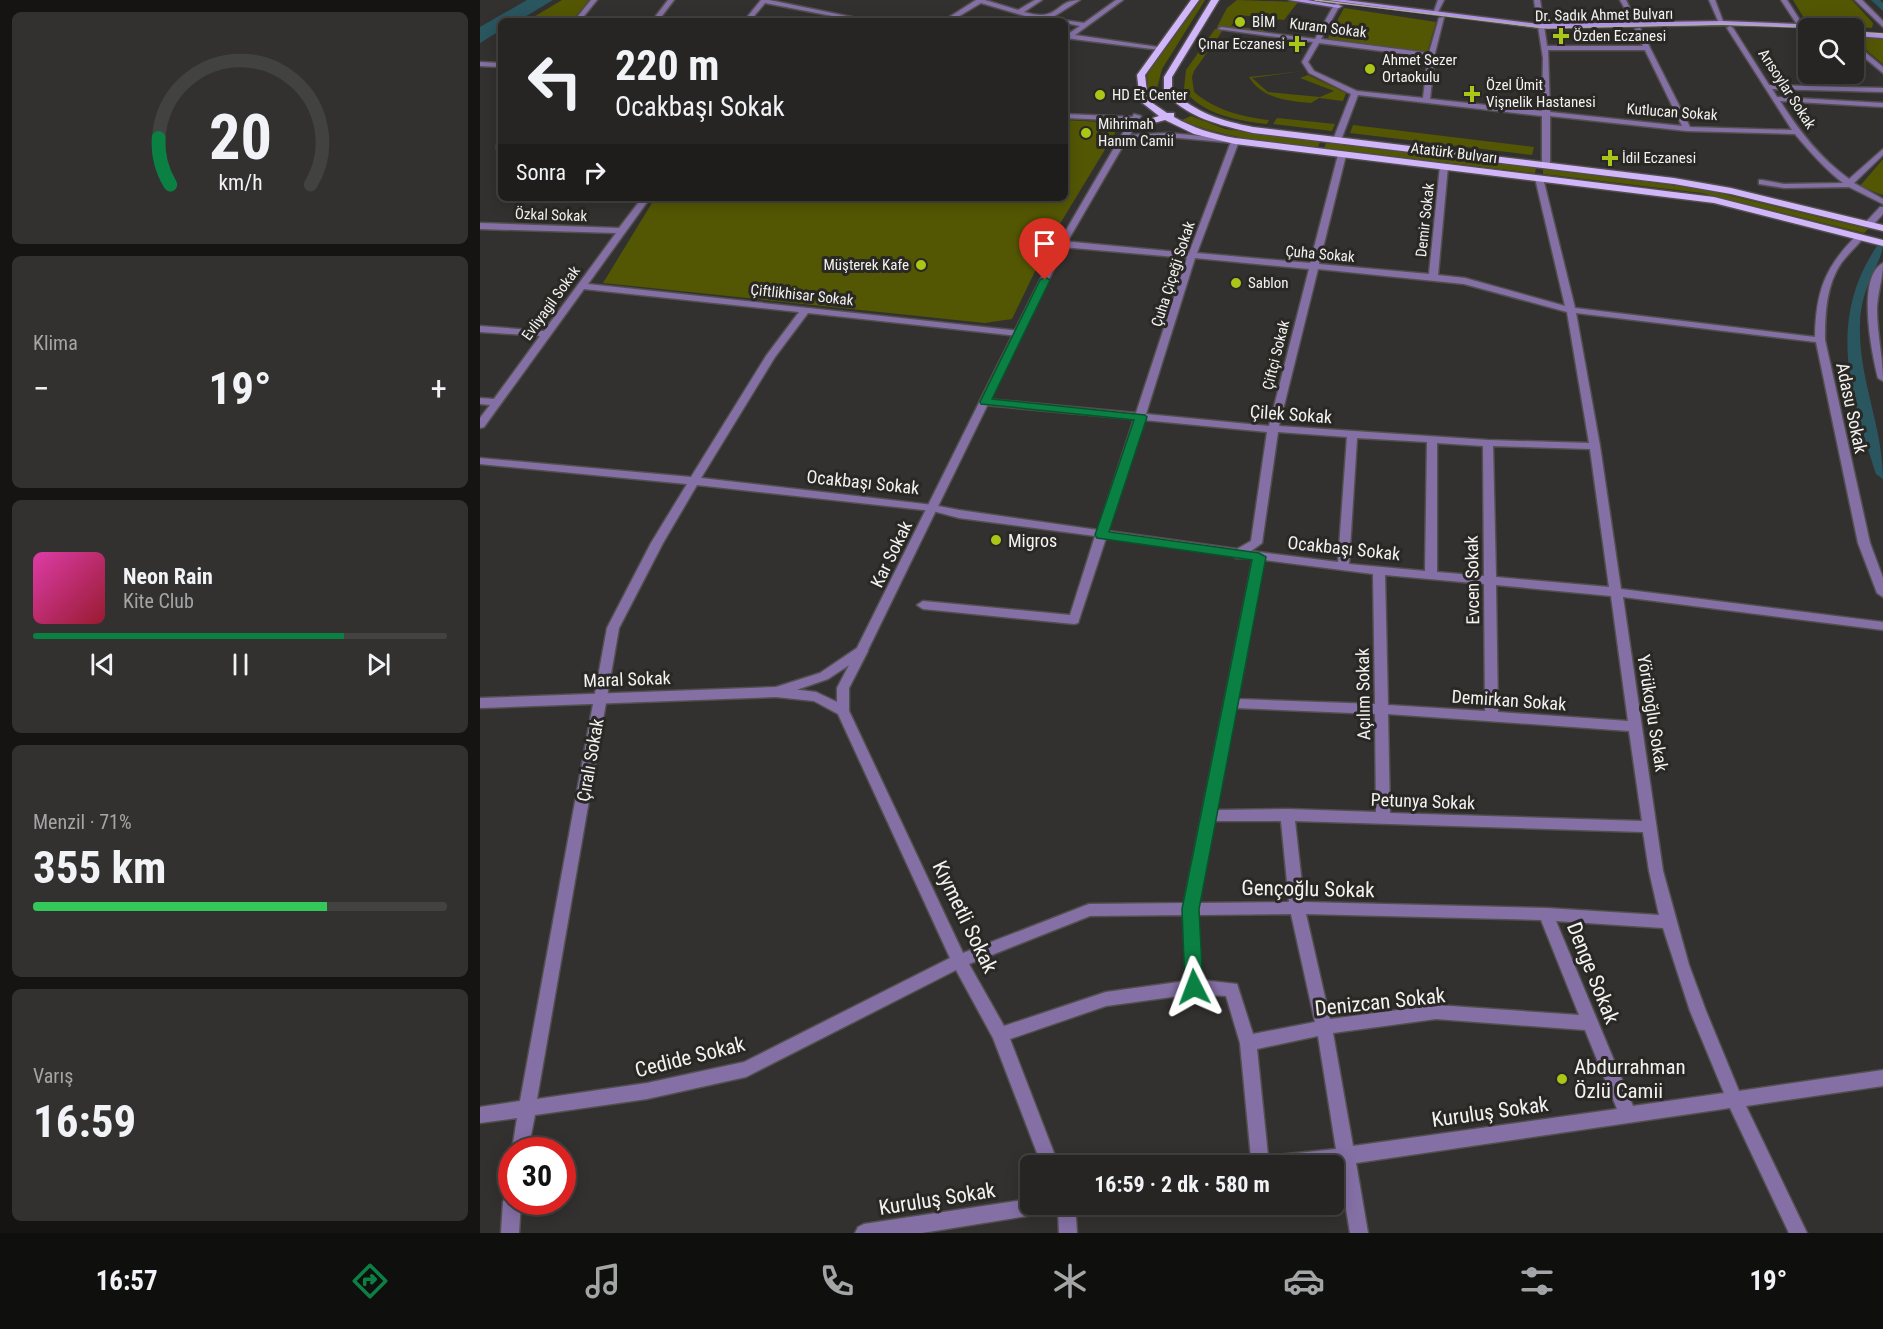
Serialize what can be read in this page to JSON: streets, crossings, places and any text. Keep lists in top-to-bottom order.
{
  "streets": {
    "main road": ["Dr. Sadık Ahmet Bulvarı", "Atatürk Bulvarı"],
    "street": [
      "Kuram Sokak",
      "Arısoylar Sokak",
      "Kutlucan Sokak",
      "Özkal Sokak",
      "Demir Sokak",
      "Çuha Sokak",
      "Çuha Çiçeği Sokak",
      "Çiftlikhisar Sokak",
      "Evliyagil Sokak",
      "Çiftçi Sokak",
      "Adasu Sokak",
      "Çilek Sokak",
      "Ocakbaşı Sokak",
      "Kar Sokak",
      "Evcen Sokak",
      "Maral Sokak",
      "Açılım Sokak",
      "Demirkan Sokak",
      "Yörükoğlu Sokak",
      "Çıralı Sokak",
      "Petunya Sokak",
      "Gençoğlu Sokak",
      "Kıymetli Sokak",
      "Denge Sokak",
      "Denizcan Sokak",
      "Cedide Sokak",
      "Kuruluş Sokak"
    ]
  },
  "crossings": [
    ["Dr. Sadık Ahmet Bulvarı", "Arısoylar Sokak"],
    ["Arısoylar Sokak", "Kutlucan Sokak"],
    ["Atatürk Bulvarı", "Demir Sokak"],
    ["Atatürk Bulvarı", "Çuha Çiçeği Sokak"],
    ["Atatürk Bulvarı", "Çiftçi Sokak"],
    ["Atatürk Bulvarı", "Adasu Sokak"],
    ["Atatürk Bulvarı", "Yörükoğlu Sokak"],
    ["Özkal Sokak", "Evliyagil Sokak"],
    ["Demir Sokak", "Çuha Sokak"],
    ["Çuha Sokak", "Çuha Çiçeği Sokak"],
    ["Çuha Sokak", "Çiftçi Sokak"],
    ["Çuha Sokak", "Adasu Sokak"],
    ["Çuha Sokak", "Kar Sokak"],
    ["Çuha Sokak", "Yörükoğlu Sokak"],
    ["Çuha Çiçeği Sokak", "Çilek Sokak"],
    ["Çuha Çiçeği Sokak", "Ocakbaşı Sokak"],
    ["Çiftlikhisar Sokak", "Evliyagil Sokak"],
    ["Çiftlikhisar Sokak", "Kar Sokak"],
    ["Çiftlikhisar Sokak", "Çıralı Sokak"],
    ["Çiftçi Sokak", "Çilek Sokak"],
    ["Çiftçi Sokak", "Ocakbaşı Sokak"],
    ["Çilek Sokak", "Kar Sokak"],
    ["Çilek Sokak", "Evcen Sokak"],
    ["Çilek Sokak", "Yörükoğlu Sokak"],
    ["Ocakbaşı Sokak", "Kar Sokak"],
    ["Ocakbaşı Sokak", "Evcen Sokak"],
    ["Ocakbaşı Sokak", "Açılım Sokak"],
    ["Ocakbaşı Sokak", "Yörükoğlu Sokak"],
    ["Ocakbaşı Sokak", "Çıralı Sokak"],
    ["Kar Sokak", "Kıymetli Sokak"],
    ["Evcen Sokak", "Demirkan Sokak"],
    ["Maral Sokak", "Çıralı Sokak"],
    ["Açılım Sokak", "Demirkan Sokak"],
    ["Açılım Sokak", "Petunya Sokak"],
    ["Demirkan Sokak", "Yörükoğlu Sokak"],
    ["Yörükoğlu Sokak", "Petunya Sokak"],
    ["Yörükoğlu Sokak", "Gençoğlu Sokak"],
    ["Yörükoğlu Sokak", "Kuruluş Sokak"],
    ["Çıralı Sokak", "Cedide Sokak"],
    ["Gençoğlu Sokak", "Kıymetli Sokak"],
    ["Gençoğlu Sokak", "Denge Sokak"],
    ["Gençoğlu Sokak", "Cedide Sokak"],
    ["Kıymetli Sokak", "Cedide Sokak"],
    ["Denge Sokak", "Denizcan Sokak"],
    ["Denge Sokak", "Kuruluş Sokak"]
  ],
  "places": {
    "other": [
      "BİM",
      "Ahmet Sezer Ortaokulu",
      "HD Et Center",
      "Mihrimah Hanım Camii",
      "Müşterek Kafe",
      "Sablon",
      "Migros",
      "Abdurrahman Özlü Camii"
    ],
    "health": [
      "Özden Eczanesi",
      "Çınar Eczanesi",
      "Özel Ümit Vişnelik Hastanesi",
      "İdil Eczanesi"
    ]
  },
  "page": {
    "turn": ["220 m", "Ocakbaşı Sokak"],
    "then": "Sonra",
    "tile": [
      "Klima",
      ["Menzil · 71%", "355 km"],
      ["Varış", "16:59"]
    ],
    "heat": ["−", "19°", "+"],
    "song": ["Neon Rain", "Kite Club"],
    "limit": "30",
    "trip": "16:59 · 2 dk · 580 m",
    "tabs": ["16:57", "19°"],
    "gauge": ["20", "km/h"]
  }
}
